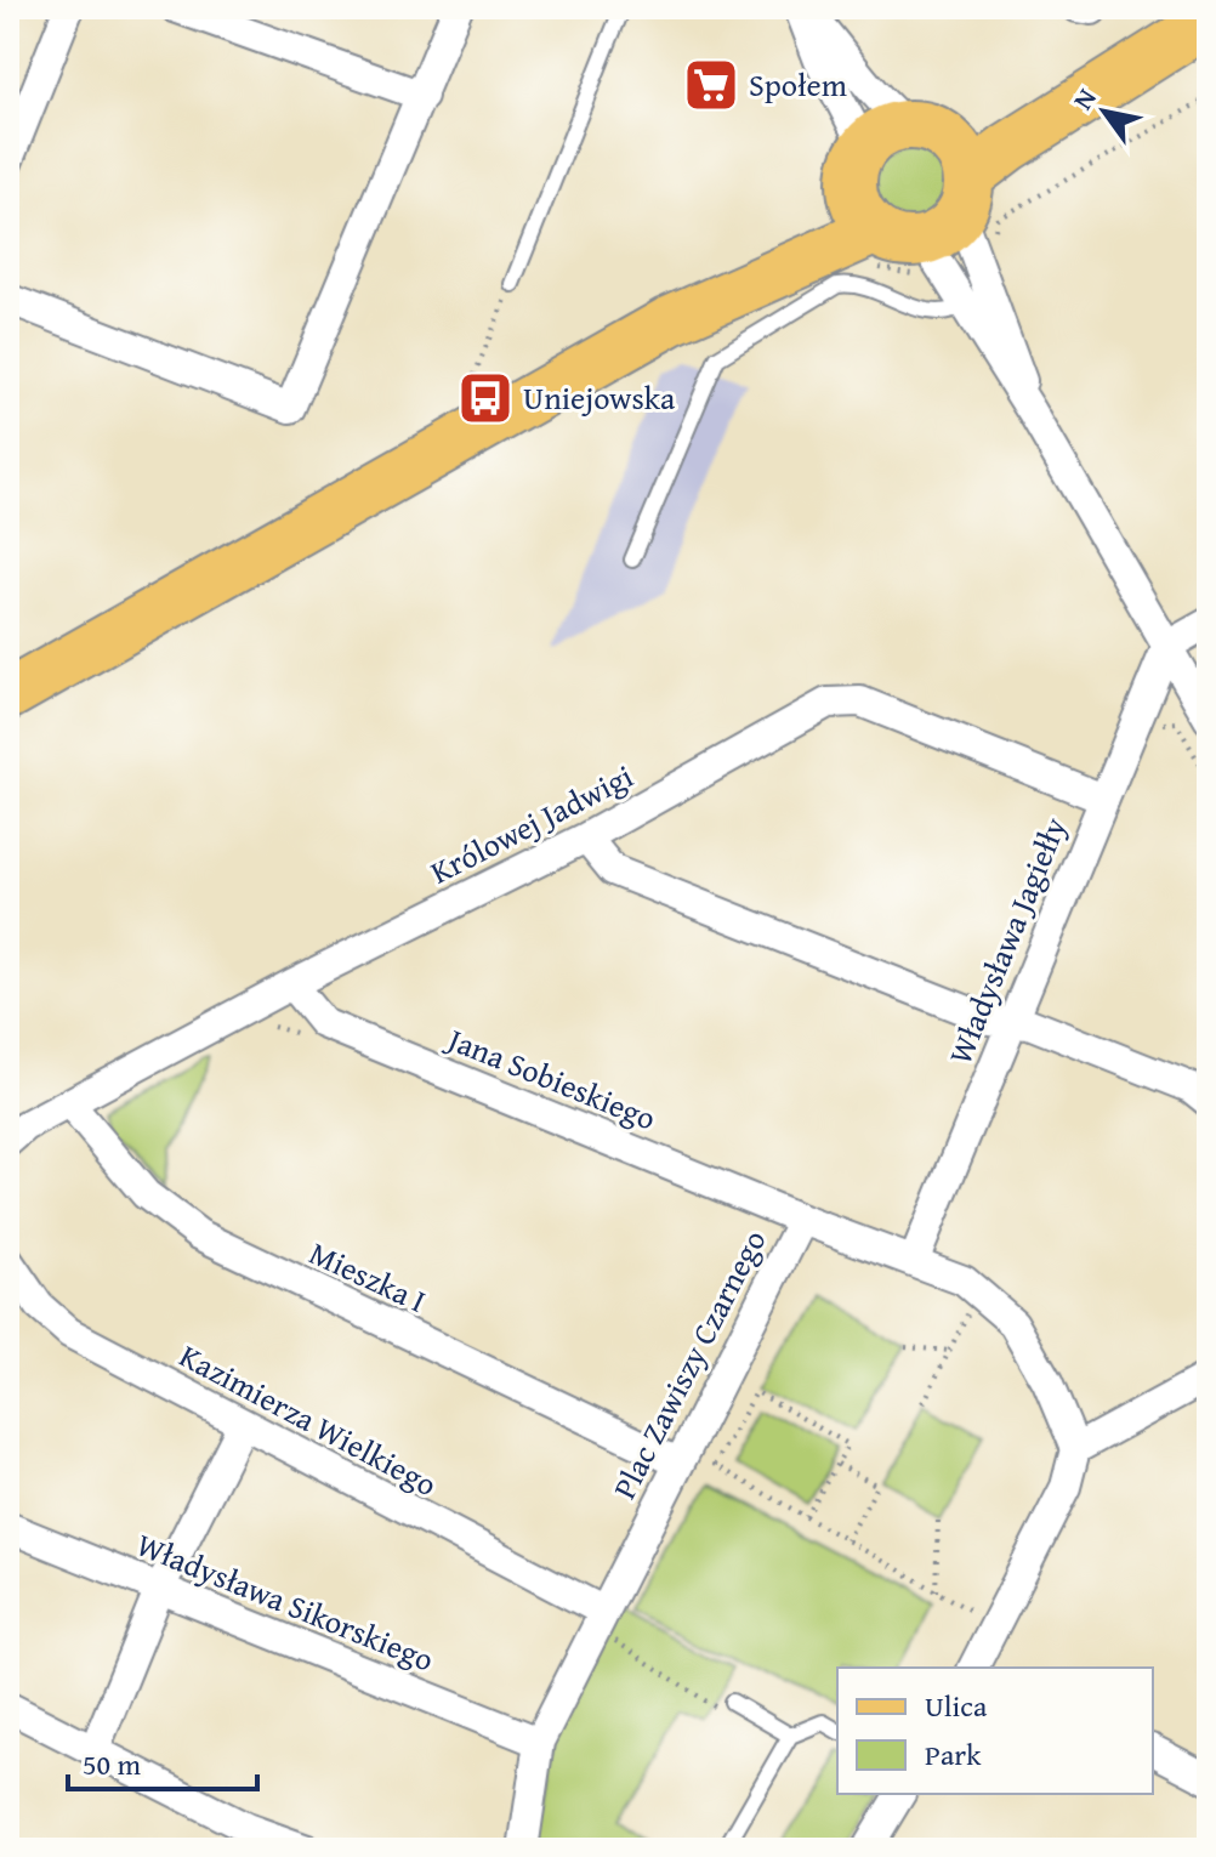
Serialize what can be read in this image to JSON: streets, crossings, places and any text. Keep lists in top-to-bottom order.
{
  "streets": {
    "street": [
      "Królowej Jadwigi",
      "Władysława Jagiełły",
      "Jana Sobieskiego",
      "Mieszka I",
      "Plac Zawiszy Czarnego",
      "Kazimierza Wielkiego",
      "Władysława Sikorskiego"
    ]
  },
  "crossings": [
    ["Królowej Jadwigi", "Władysława Jagiełły"],
    ["Królowej Jadwigi", "Jana Sobieskiego"],
    ["Królowej Jadwigi", "Mieszka I"],
    ["Władysława Jagiełły", "Plac Zawiszy Czarnego"],
    ["Jana Sobieskiego", "Plac Zawiszy Czarnego"],
    ["Mieszka I", "Plac Zawiszy Czarnego"],
    ["Plac Zawiszy Czarnego", "Kazimierza Wielkiego"],
    ["Plac Zawiszy Czarnego", "Władysława Sikorskiego"]
  ],
  "places": {
    "supermarket": ["Społem"],
    "bus stop": ["Uniejowska"]
  },
  "legend": ["Ulica", "Park"],
  "scale_bar": "50 m",
  "north": "top left"
}
